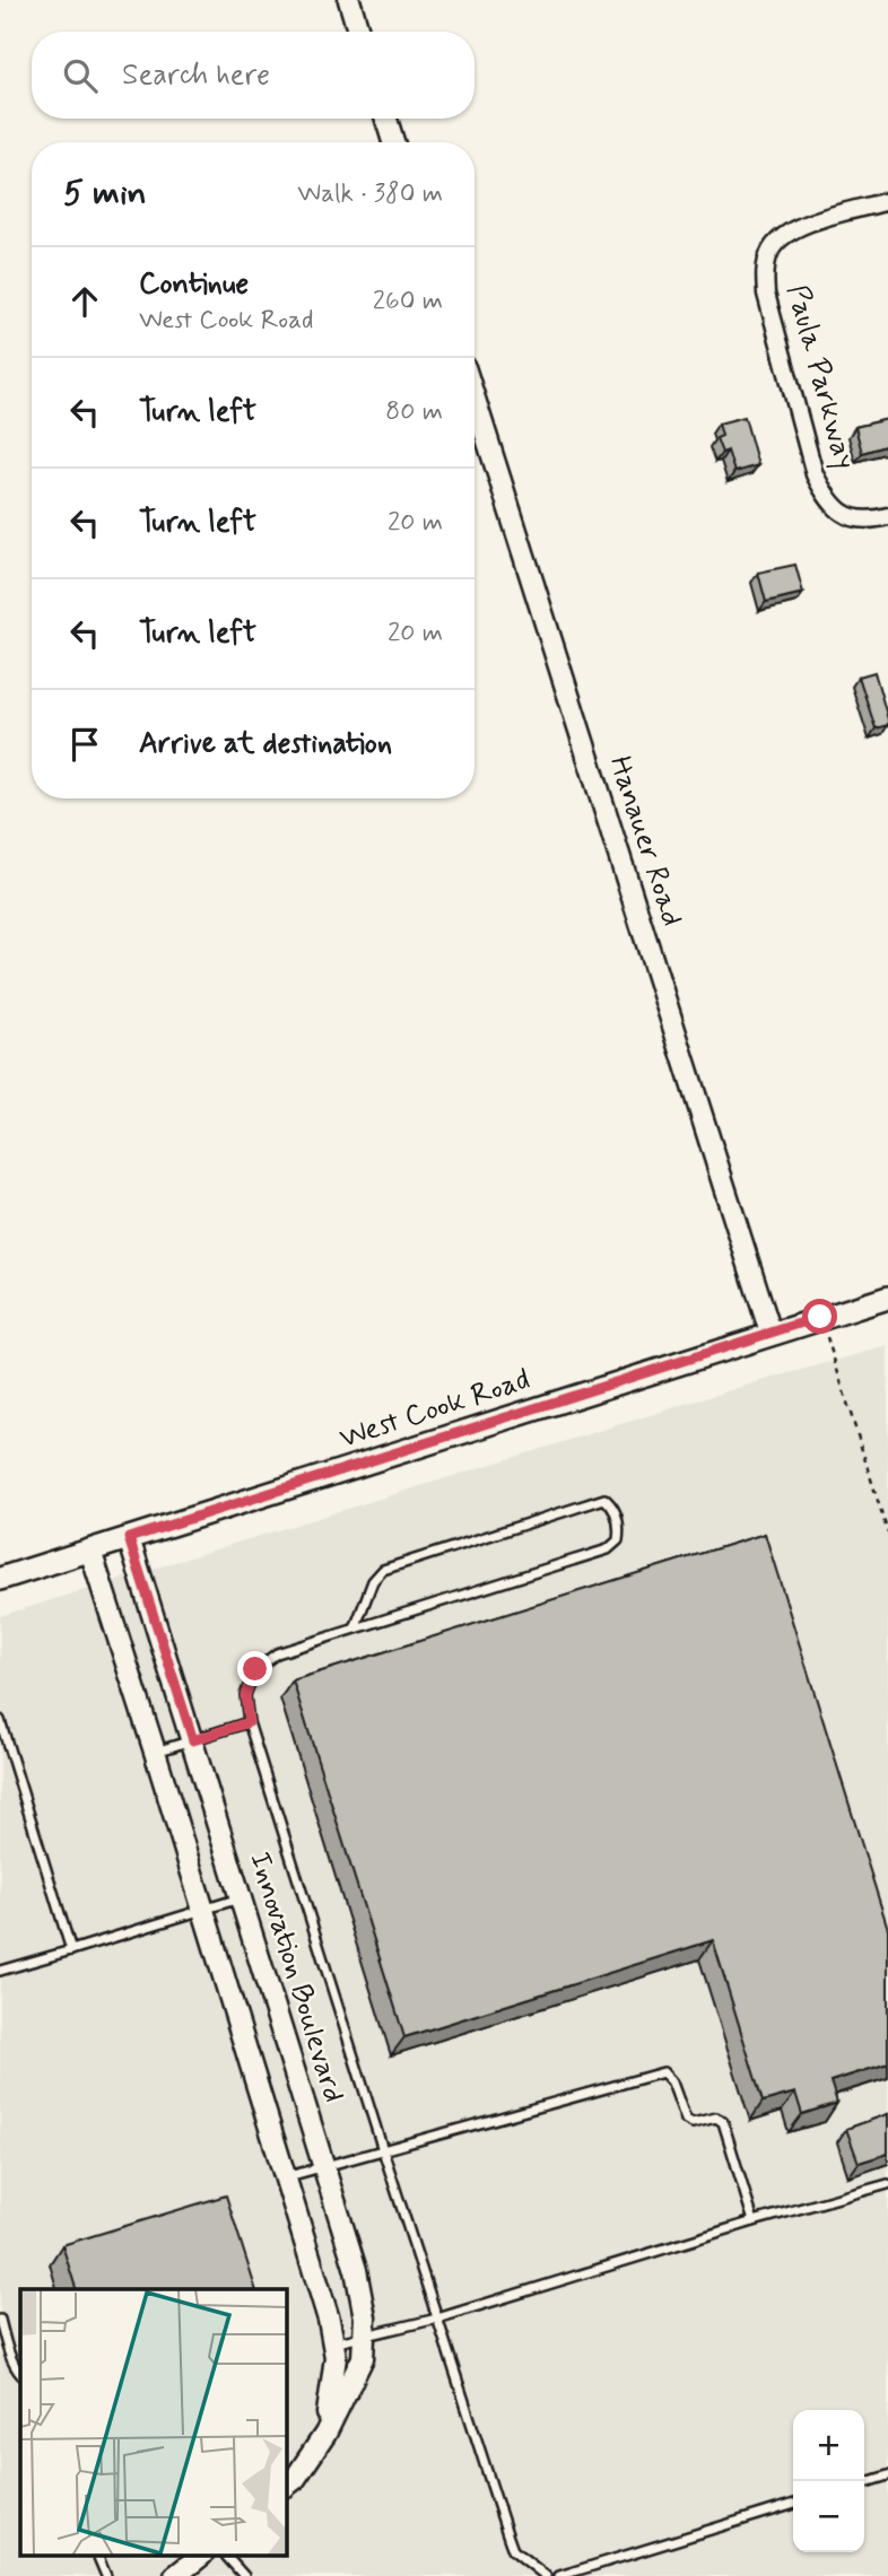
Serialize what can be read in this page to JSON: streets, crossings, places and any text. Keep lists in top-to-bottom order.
{
  "streets": {
    "main road": ["West Cook Road"],
    "street": ["Paula Parkway", "Hanauer Road", "Innovation Boulevard"]
  },
  "crossings": [
    ["Hanauer Road", "West Cook Road"],
    ["West Cook Road", "Innovation Boulevard"]
  ],
  "page": {
    "search": "Search here",
    "heading": ["5 min", "Walk · 380 m"],
    "list": [
      ["Continue", "West Cook Road", "260 m"],
      ["Turn left", "80 m"],
      ["Turn left", "20 m"],
      ["Turn left", "20 m"],
      "Arrive at destination"
    ],
    "map_buttons": ["+", "−"]
  }
}
